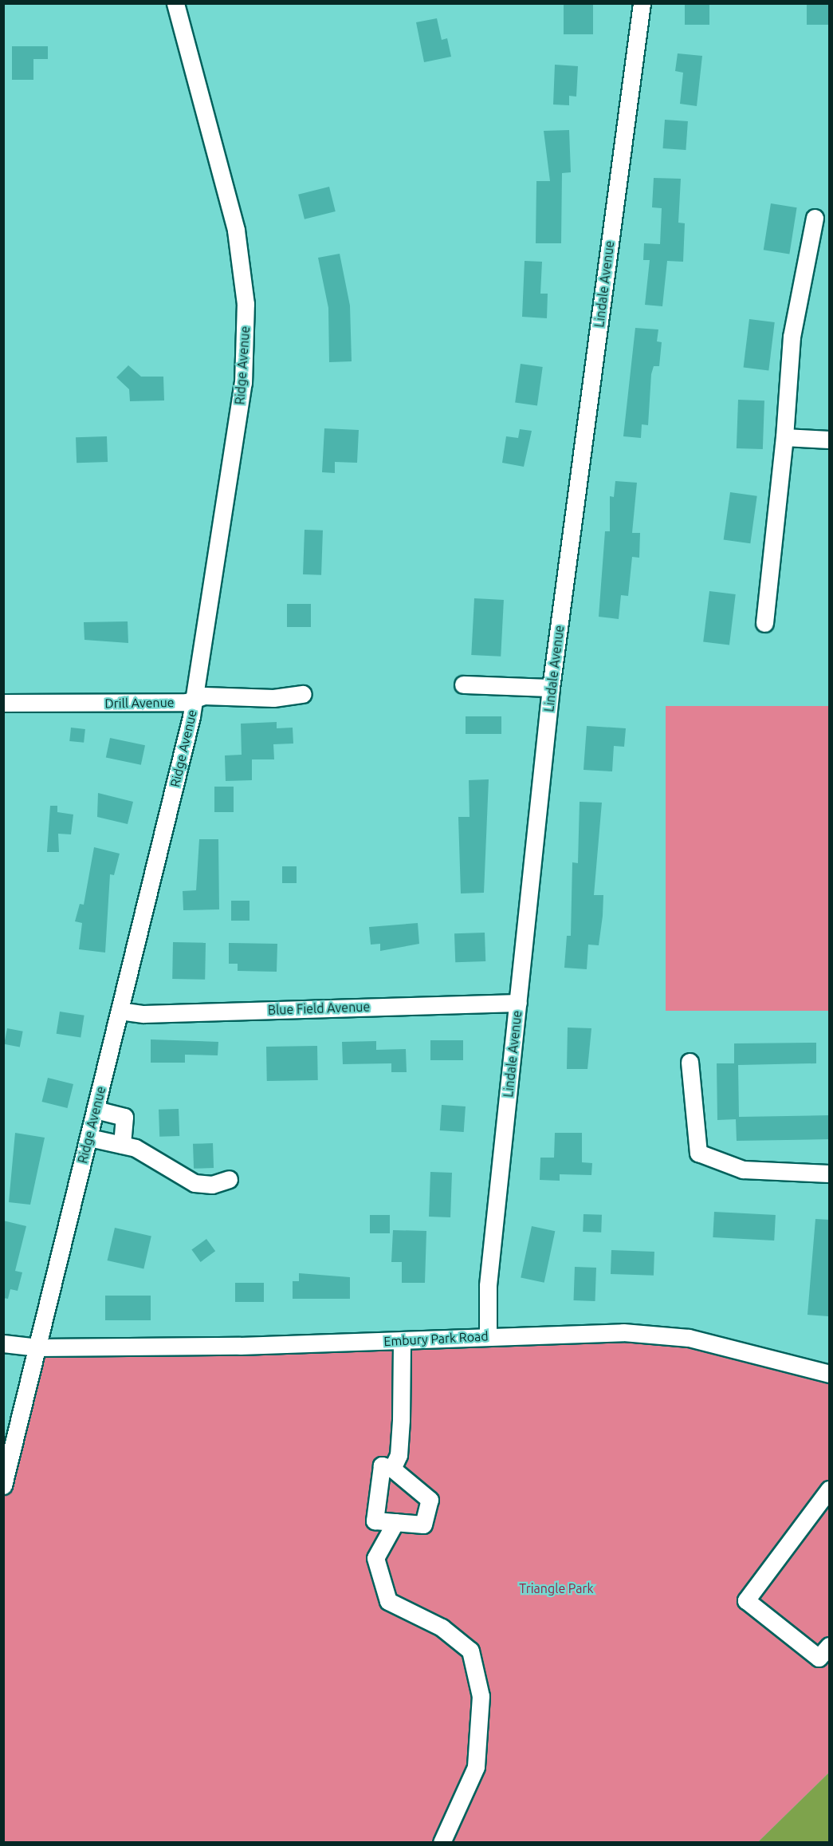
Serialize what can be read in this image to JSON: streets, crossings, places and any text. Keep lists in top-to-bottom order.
{
  "streets": {
    "street": [
      "Lindale Avenue",
      "Ridge Avenue",
      "Drill Avenue",
      "Blue Field Avenue",
      "Embury Park Road"
    ]
  },
  "crossings": [
    ["Lindale Avenue", "Blue Field Avenue"],
    ["Lindale Avenue", "Embury Park Road"],
    ["Ridge Avenue", "Drill Avenue"],
    ["Ridge Avenue", "Blue Field Avenue"],
    ["Ridge Avenue", "Embury Park Road"]
  ],
  "parks": ["Triangle Park"]
}
